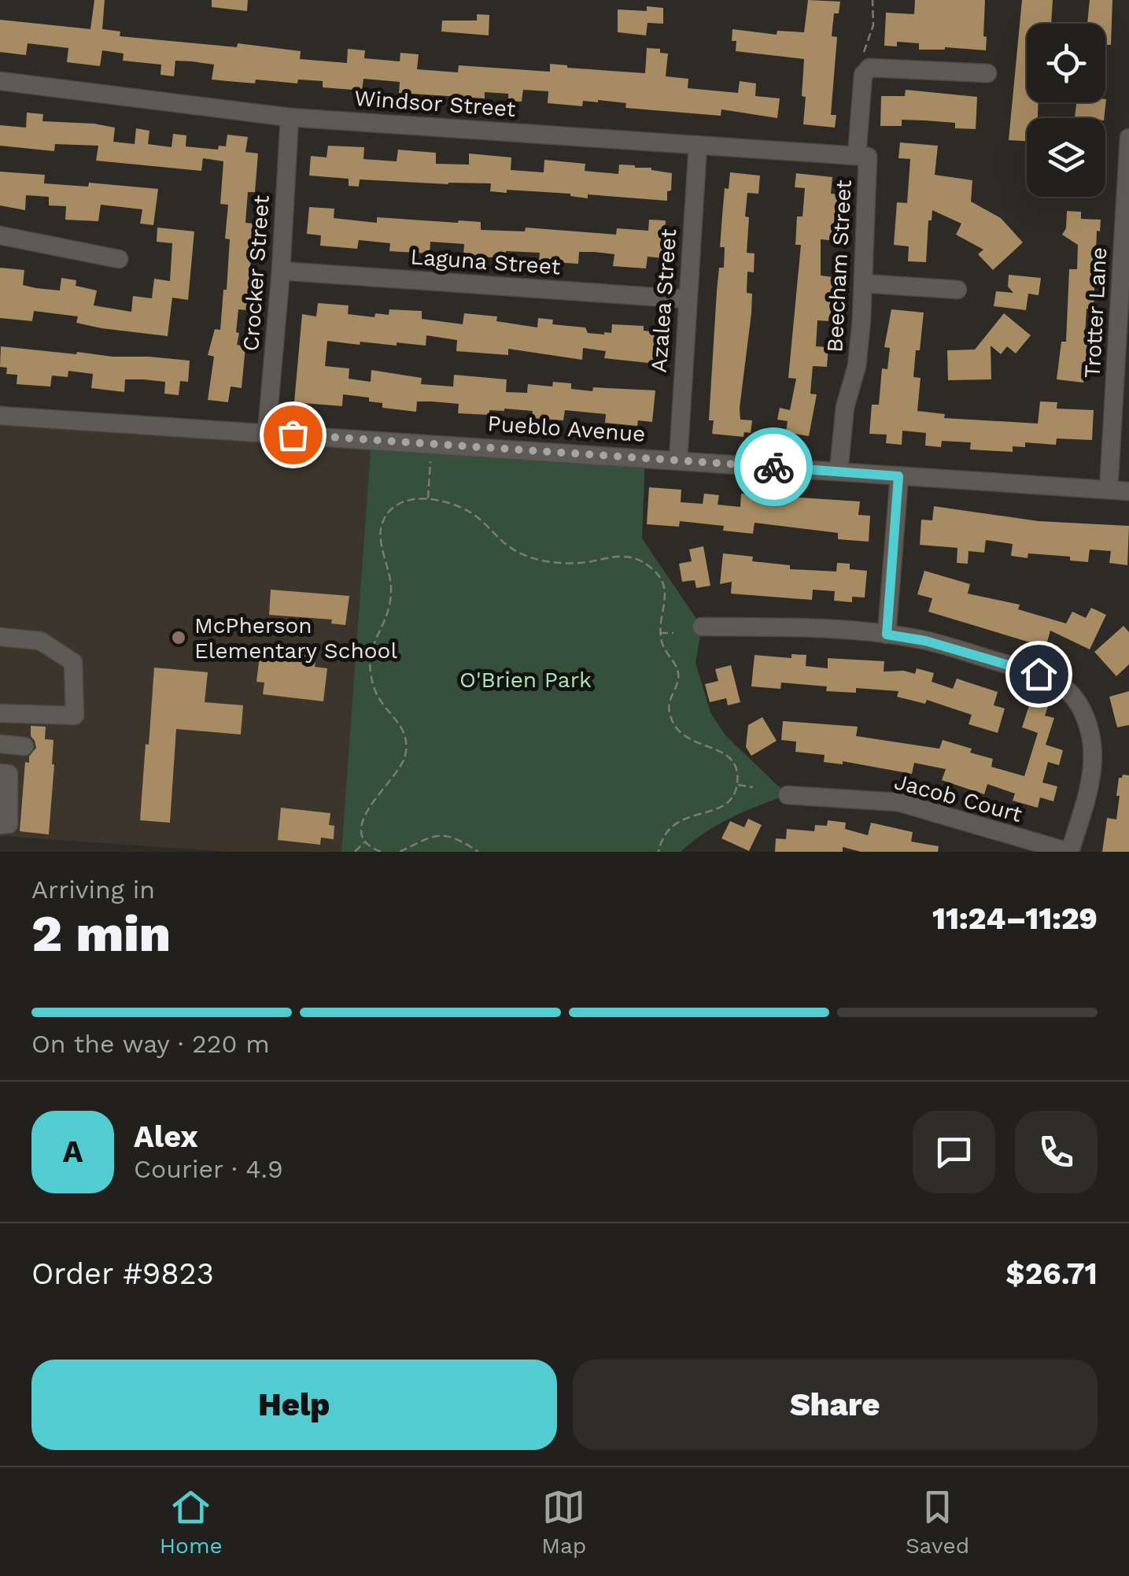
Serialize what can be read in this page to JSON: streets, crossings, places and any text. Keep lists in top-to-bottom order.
{
  "streets": {
    "street": [
      "Windsor Street",
      "Laguna Street",
      "Beecham Street",
      "Crocker Street",
      "Azalea Street",
      "Trotter Lane",
      "Pueblo Avenue",
      "Jacob Court"
    ]
  },
  "crossings": [
    ["Windsor Street", "Beecham Street"],
    ["Windsor Street", "Crocker Street"],
    ["Windsor Street", "Azalea Street"],
    ["Laguna Street", "Crocker Street"],
    ["Laguna Street", "Azalea Street"],
    ["Beecham Street", "Pueblo Avenue"],
    ["Crocker Street", "Pueblo Avenue"],
    ["Azalea Street", "Pueblo Avenue"],
    ["Trotter Lane", "Pueblo Avenue"]
  ],
  "parks": ["O'Brien Park"],
  "places": ["McPherson Elementary School"],
  "page": {
    "heading": ["2 min", "Arriving in", "11:24–11:29"],
    "panel": [
      "Alex",
      "Courier · 4.9",
      "Order #9823",
      "$26.71"
    ],
    "bar": "On the way · 220 m",
    "round": "A",
    "buttons": ["Help", "Share"],
    "tabs": ["Home", "Map", "Saved"]
  }
}
